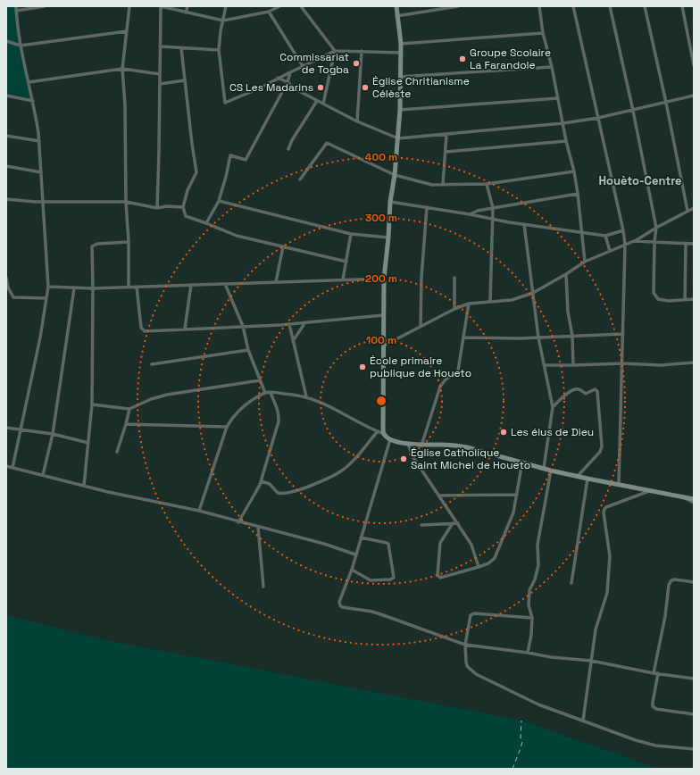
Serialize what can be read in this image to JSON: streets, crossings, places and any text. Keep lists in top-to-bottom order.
{
  "districts": ["Houèto-Centre"],
  "places": [
    "Groupe Scolaire La Farandole",
    "Commissariat de Togba",
    "CS Les Madarins",
    "Église Chritianisme Célèste",
    "École primaire publique de Houeto",
    "Les élus de Dieu",
    "Église Catholique Saint Michel de Houeto"
  ],
  "rings": [
    "400 m",
    "300 m",
    "200 m",
    "100 m"
  ]
}
